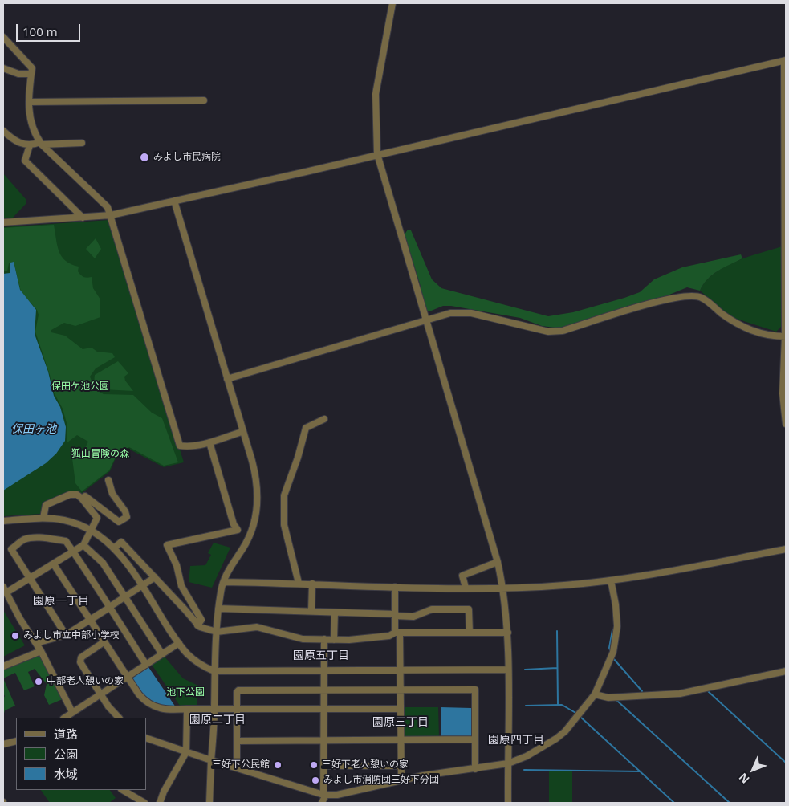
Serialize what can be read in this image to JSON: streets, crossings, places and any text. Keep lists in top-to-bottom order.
{
  "districts": [
    "園原一丁目",
    "園原五丁目",
    "園原二丁目",
    "園原三丁目",
    "園原四丁目"
  ],
  "water": ["保田ヶ池"],
  "parks": ["保田ケ池公園", "狐山冒険の森", "池下公園"],
  "places": [
    "みよし市民病院",
    "みよし市立中部小学校",
    "中部老人憩いの家",
    "三好下公民館",
    "三好下老人憩いの家",
    "みよし市消防団三好下分団"
  ],
  "legend": ["道路", "公園", "水域"],
  "scale_bar": "100 m",
  "north": "bottom left"
}
